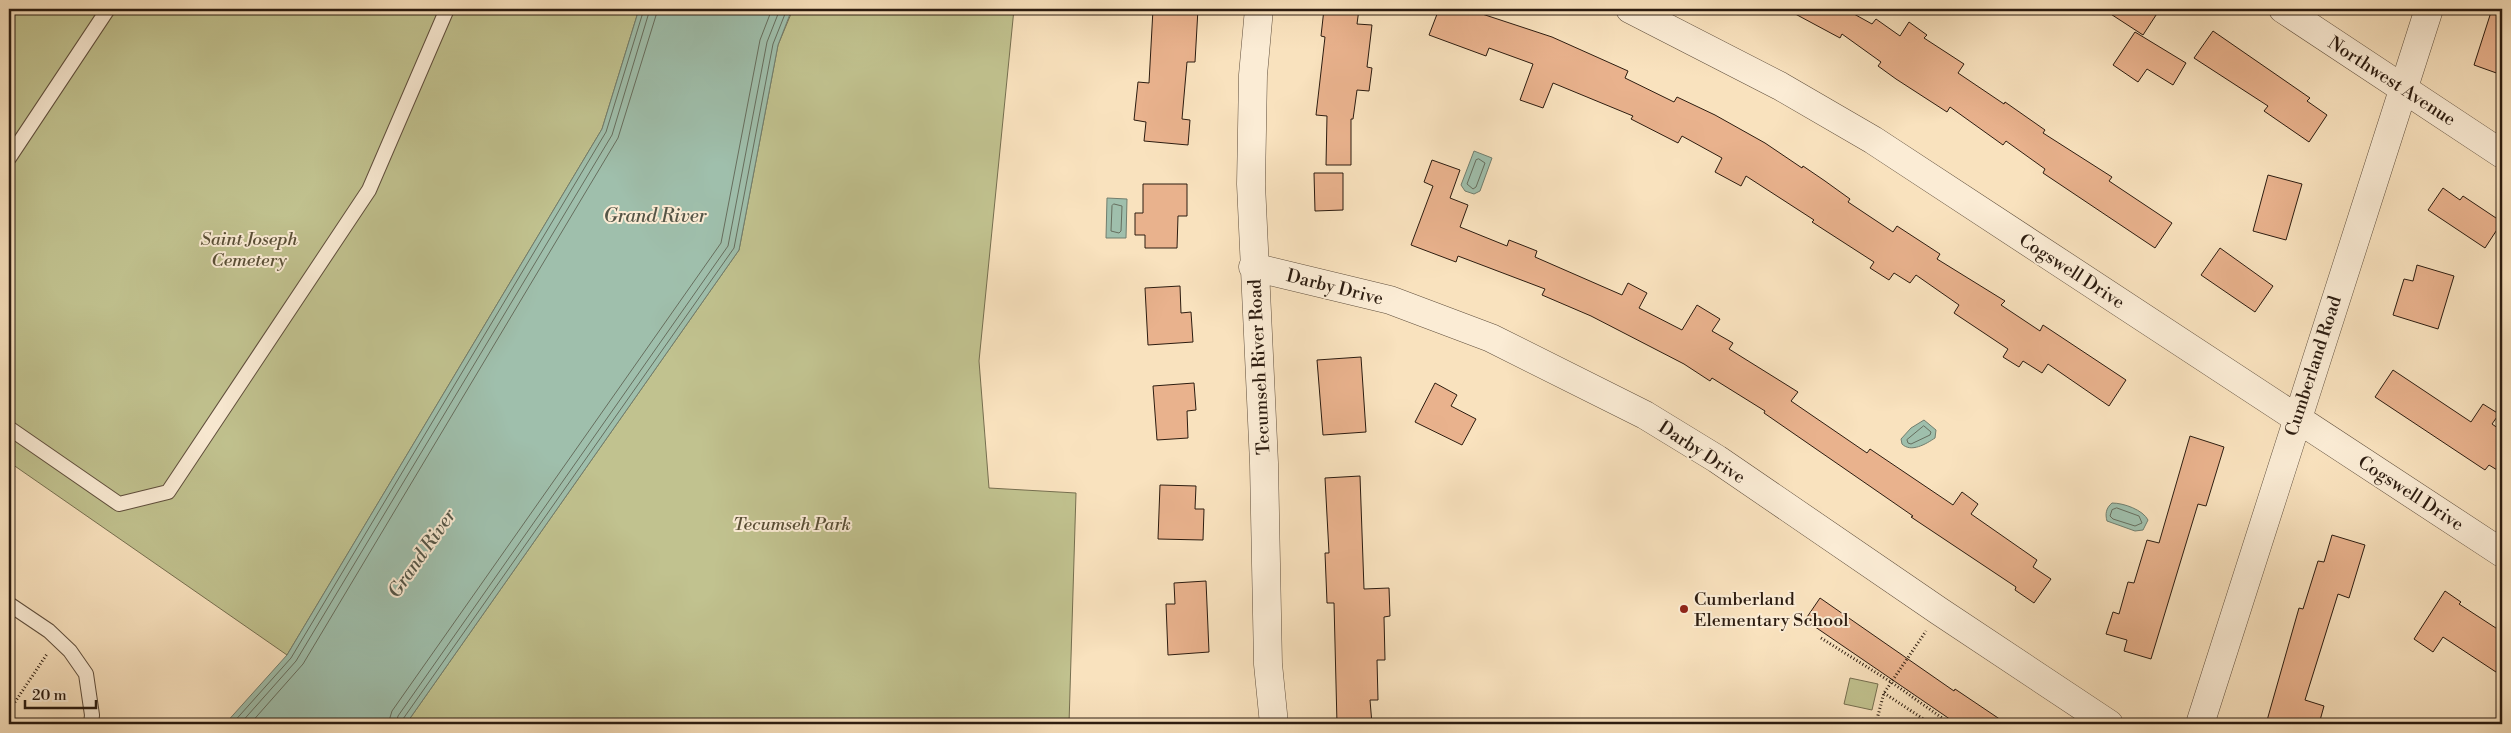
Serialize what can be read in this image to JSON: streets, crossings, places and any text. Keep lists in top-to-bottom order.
{
  "streets": {
    "street": [
      "Northwest Avenue",
      "Cogswell Drive",
      "Darby Drive",
      "Cumberland Road",
      "Tecumseh River Road"
    ]
  },
  "crossings": [
    ["Northwest Avenue", "Cumberland Road"],
    ["Cogswell Drive", "Cumberland Road"],
    ["Darby Drive", "Tecumseh River Road"]
  ],
  "water": ["Grand River"],
  "parks": ["Saint Joseph Cemetery", "Tecumseh Park"],
  "places": ["Cumberland Elementary School"],
  "scale_bar": "20 m"
}
